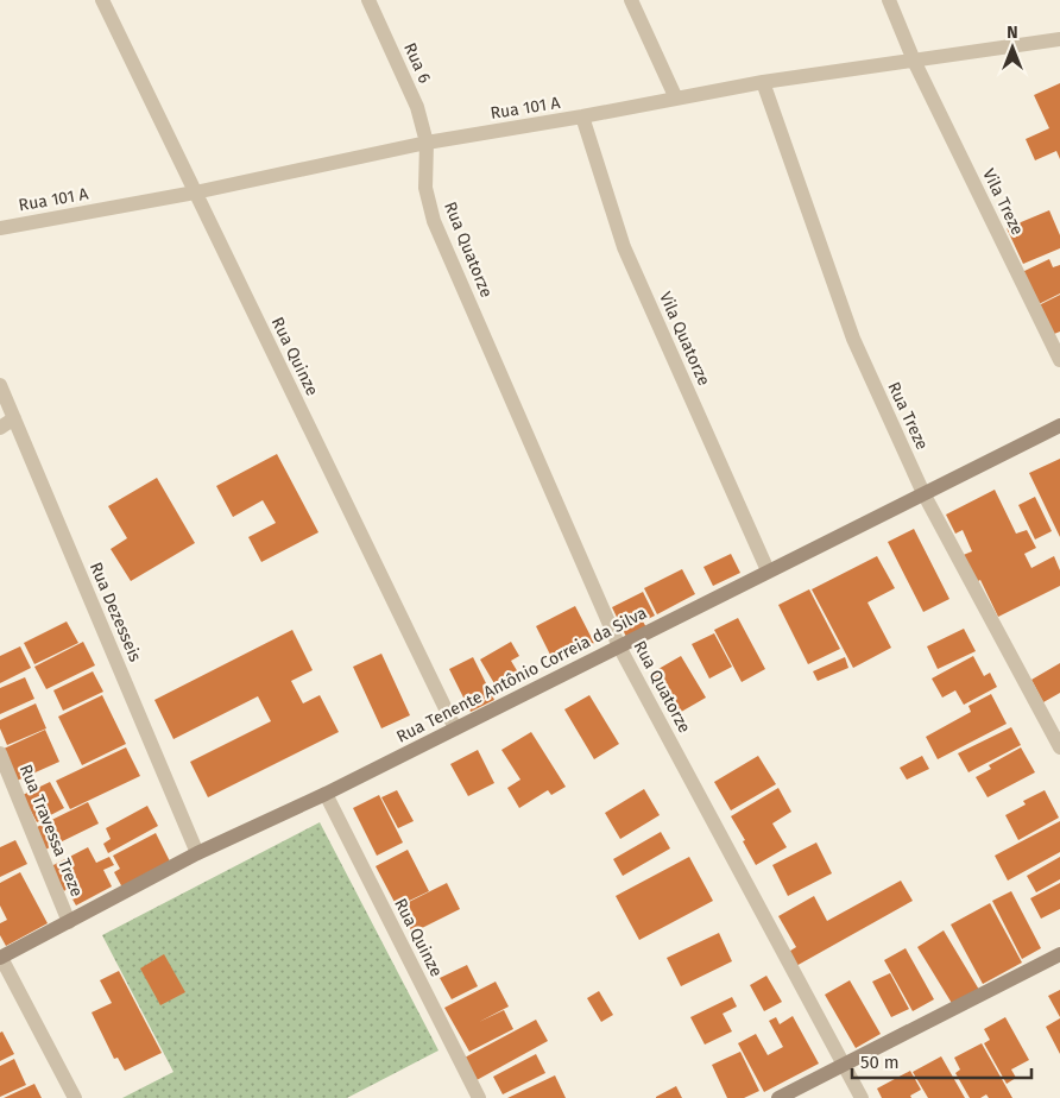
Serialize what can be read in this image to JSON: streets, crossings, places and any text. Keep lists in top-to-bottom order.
{
  "streets": {
    "main road": ["Rua Tenente Antônio Correia da Silva"],
    "street": [
      "Rua 6",
      "Rua 101 A",
      "Vila Treze",
      "Rua Quatorze",
      "Vila Quatorze",
      "Rua Quinze",
      "Rua Treze",
      "Rua Dezesseis",
      "Rua Travessa Treze"
    ]
  },
  "crossings": [
    ["Rua 6", "Rua 101 A"],
    ["Rua 6", "Rua Quatorze"],
    ["Rua 101 A", "Vila Treze"],
    ["Rua 101 A", "Rua Quatorze"],
    ["Rua 101 A", "Vila Quatorze"],
    ["Rua 101 A", "Rua Quinze"],
    ["Rua 101 A", "Rua Treze"],
    ["Rua Quatorze", "Rua Tenente Antônio Correia da Silva"],
    ["Vila Quatorze", "Rua Tenente Antônio Correia da Silva"],
    ["Rua Quinze", "Rua Tenente Antônio Correia da Silva"],
    ["Rua Treze", "Rua Tenente Antônio Correia da Silva"],
    ["Rua Dezesseis", "Rua Tenente Antônio Correia da Silva"],
    ["Rua Tenente Antônio Correia da Silva", "Rua Travessa Treze"]
  ],
  "scale_bar": "50 m",
  "north": "top"
}
